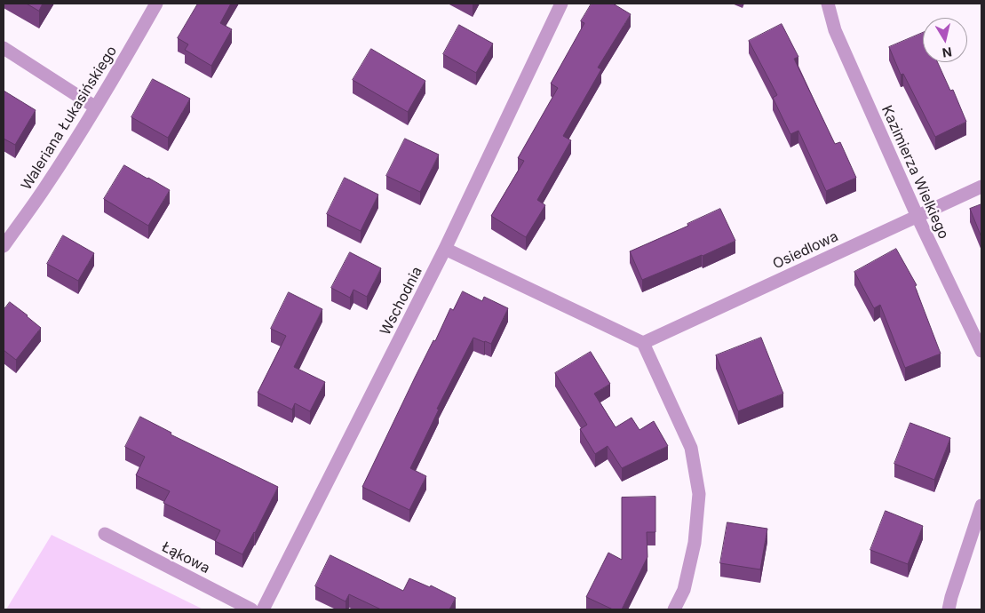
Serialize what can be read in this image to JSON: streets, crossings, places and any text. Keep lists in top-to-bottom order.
{
  "streets": {
    "street": [
      "Waleriana Łukasińskiego",
      "Kazimierza Wielkiego",
      "Osiedlowa",
      "Wschodnia",
      "Łąkowa"
    ]
  },
  "crossings": [
    ["Kazimierza Wielkiego", "Osiedlowa"]
  ],
  "north": "bottom"
}
